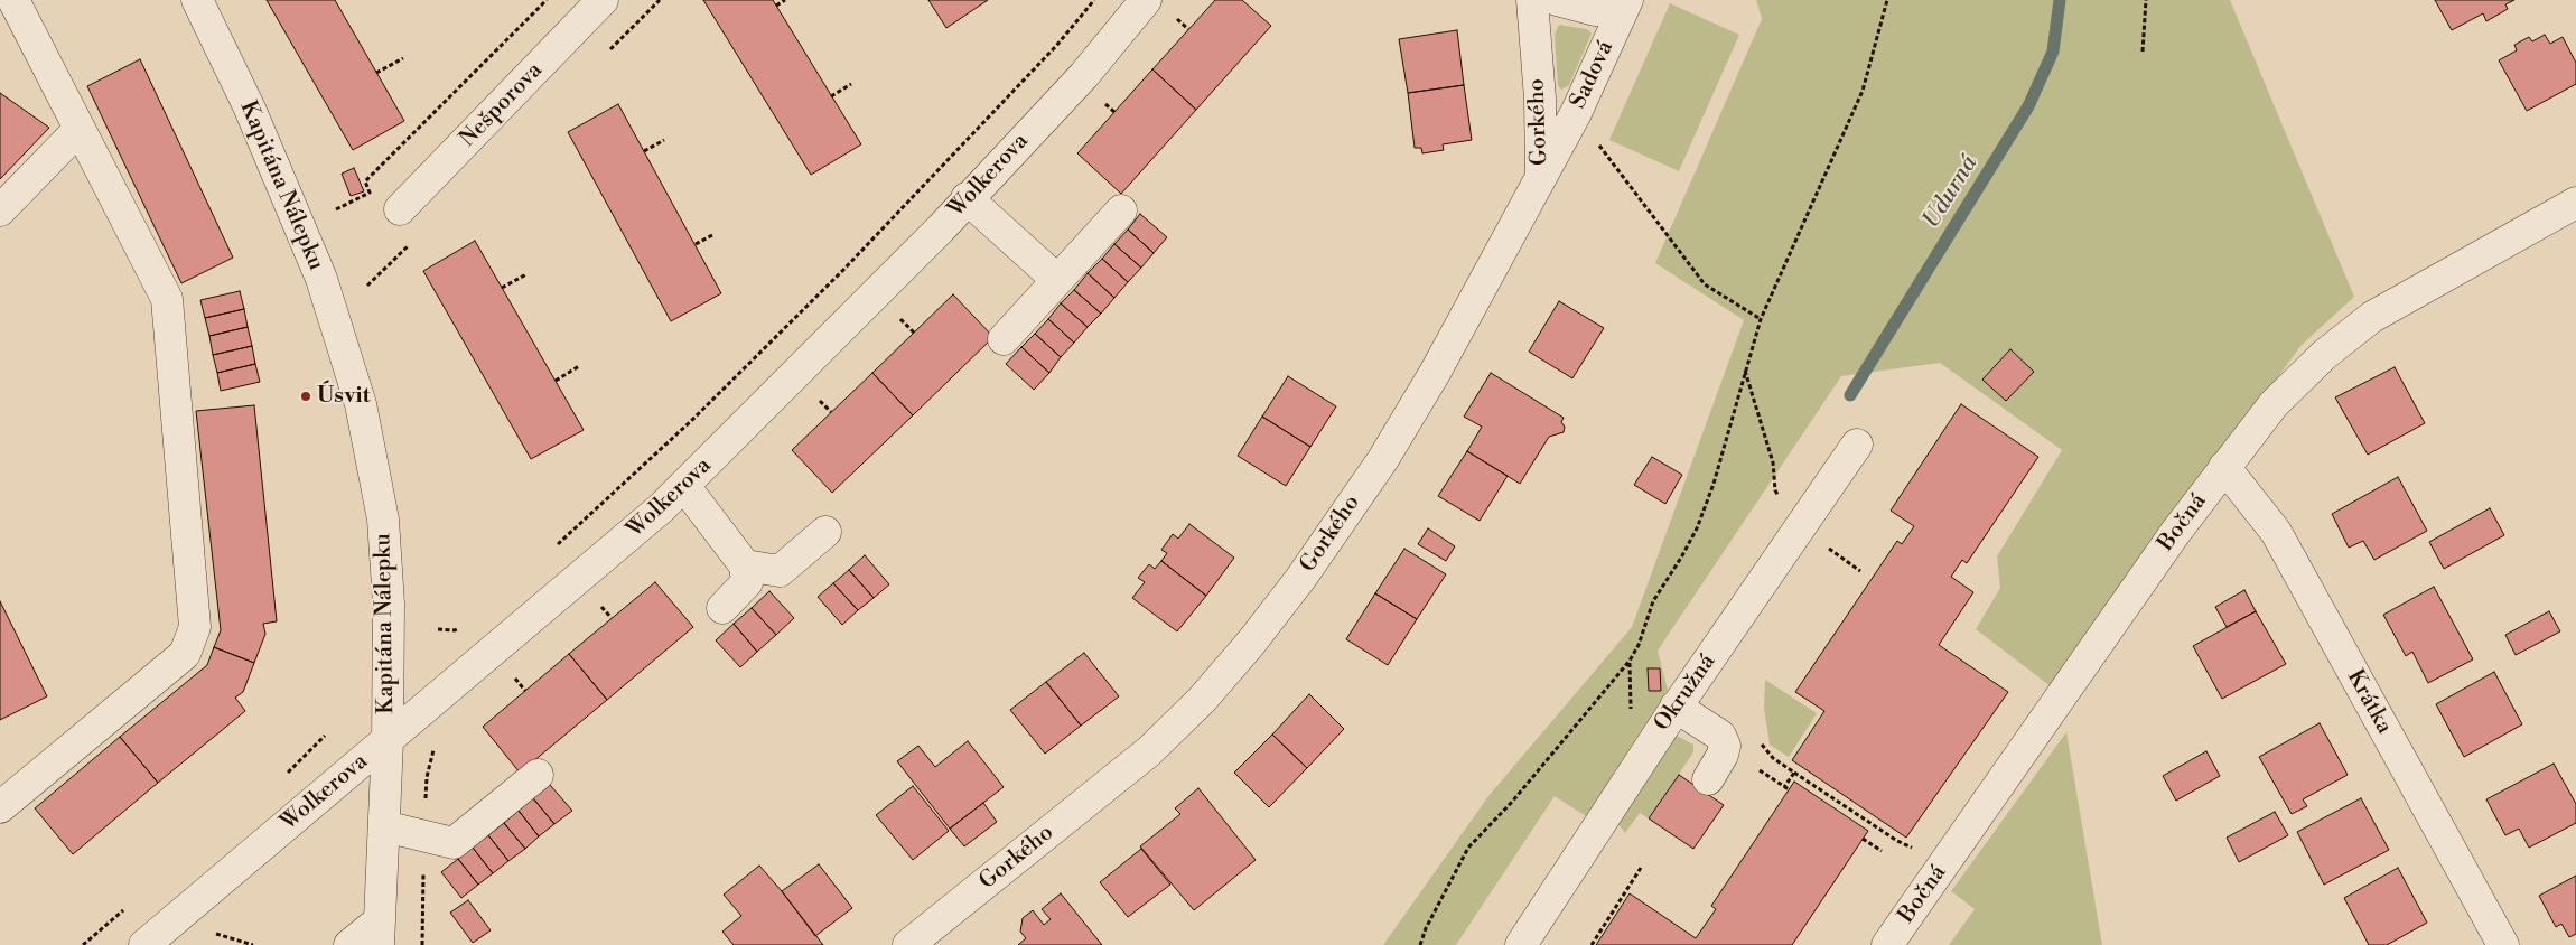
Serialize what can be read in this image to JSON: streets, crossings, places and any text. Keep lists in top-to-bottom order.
{
  "streets": {
    "street": [
      "Sadová",
      "Nešporova",
      "Gorkého",
      "Wolkerova",
      "Kapitána Nálepku",
      "Bočná",
      "Okružná",
      "Krátka"
    ]
  },
  "crossings": [
    ["Sadová", "Gorkého"],
    ["Wolkerova", "Kapitána Nálepku"],
    ["Bočná", "Krátka"]
  ],
  "water": ["Udurná"],
  "places": ["Úsvit"]
}
